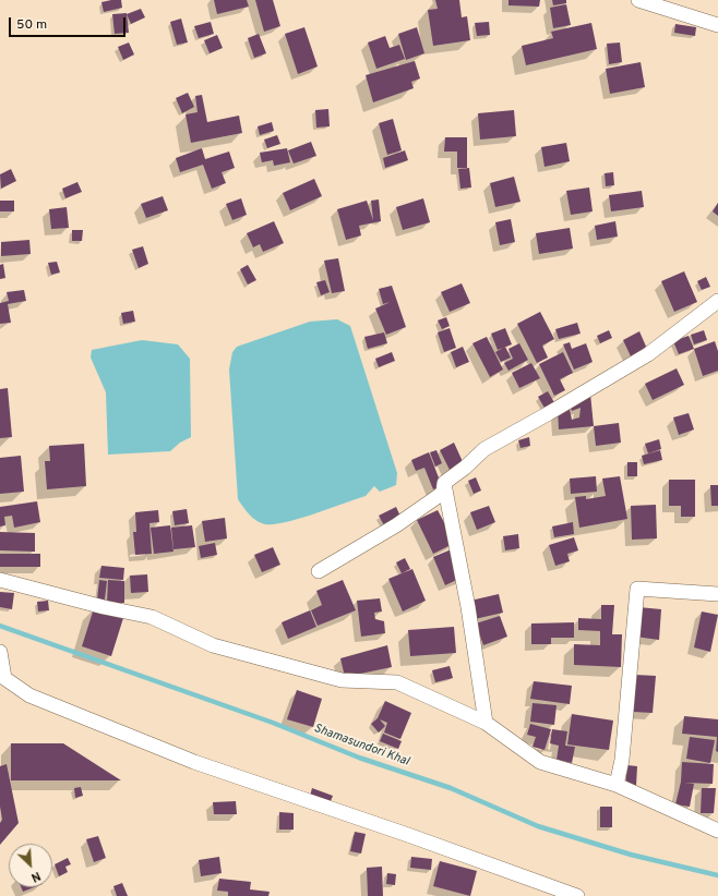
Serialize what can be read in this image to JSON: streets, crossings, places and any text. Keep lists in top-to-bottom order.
{
  "water": ["Shamasundori Khal"],
  "scale_bar": "50 m",
  "north": "bottom right"
}
